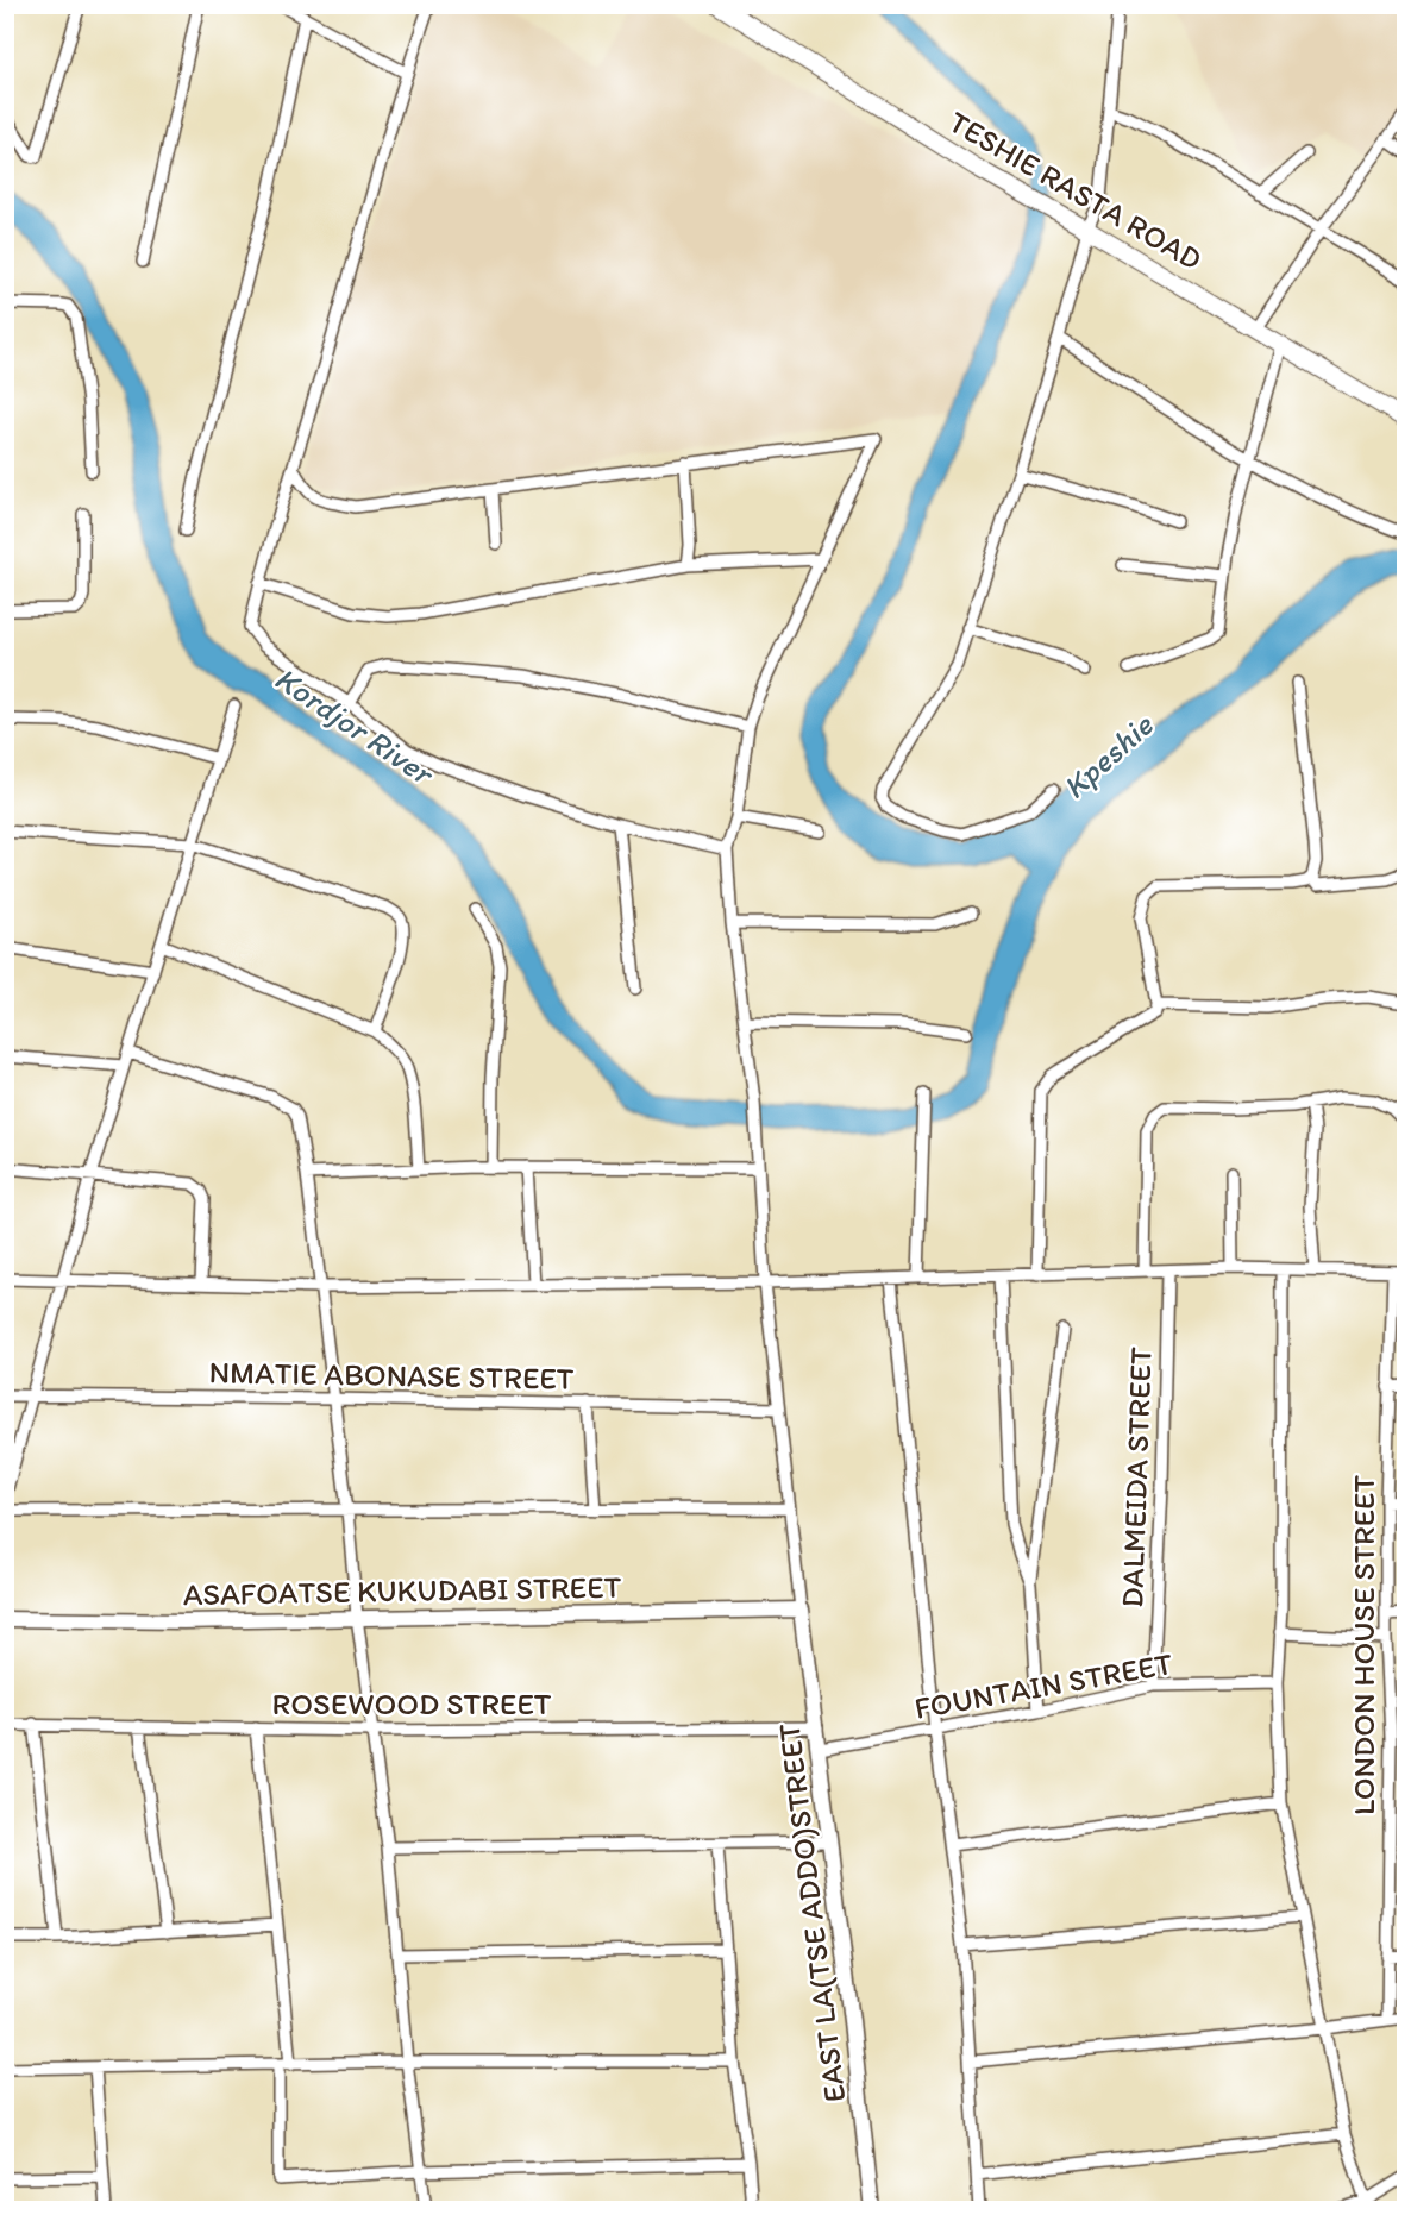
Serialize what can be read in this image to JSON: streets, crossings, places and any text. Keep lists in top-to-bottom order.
{
  "streets": {
    "main road": ["TESHIE RASTA ROAD"],
    "street": [
      "NMATIE ABONASE STREET",
      "DALMEIDA STREET",
      "ASAFOATSE KUKUDABI STREET",
      "LONDON HOUSE STREET",
      "FOUNTAIN STREET",
      "ROSEWOOD STREET",
      "EAST LA(TSE ADDO)STREET"
    ]
  },
  "crossings": [
    ["DALMEIDA STREET", "FOUNTAIN STREET"],
    ["ASAFOATSE KUKUDABI STREET", "EAST LA(TSE ADDO)STREET"],
    ["FOUNTAIN STREET", "EAST LA(TSE ADDO)STREET"],
    ["ROSEWOOD STREET", "EAST LA(TSE ADDO)STREET"]
  ],
  "water": ["Kordjor River", "Kpeshie"]
}
